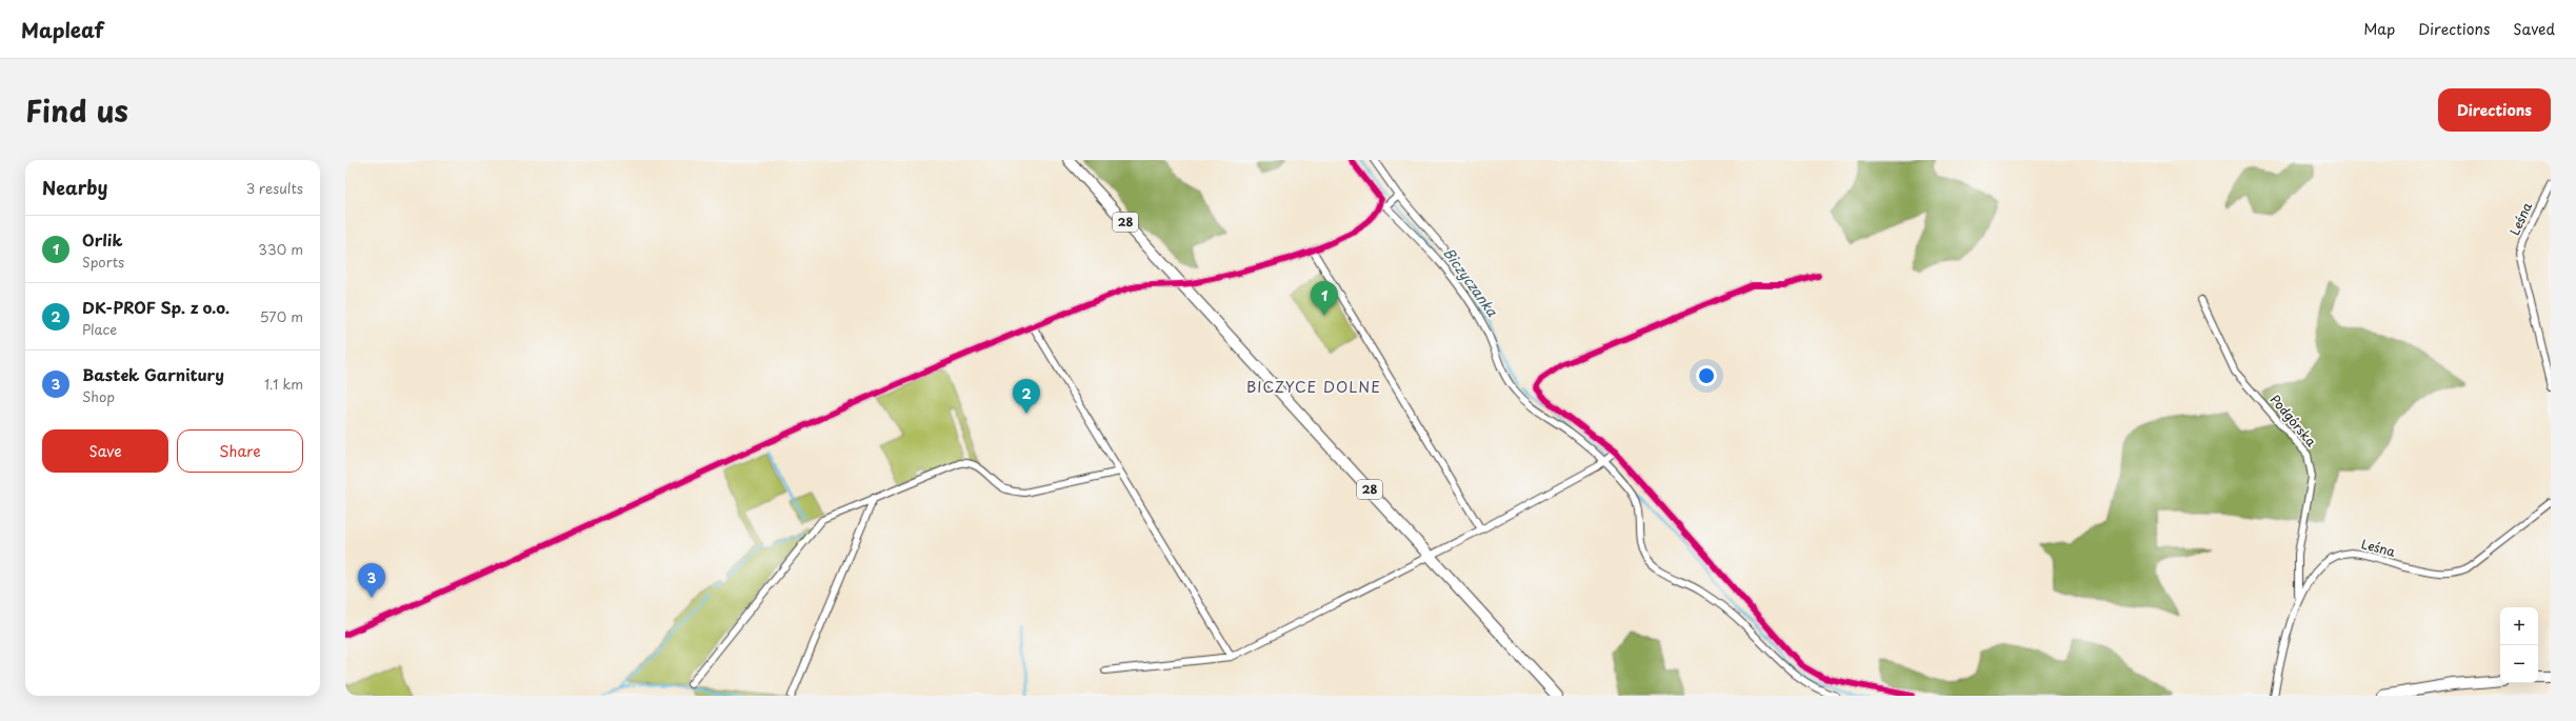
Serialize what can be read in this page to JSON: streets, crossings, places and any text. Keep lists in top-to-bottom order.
{
  "streets": {
    "main road": ["28"],
    "street": ["Leśna", "Podgórska"]
  },
  "crossings": [
    ["Leśna", "Podgórska"]
  ],
  "districts": ["BICZYCE DOLNE"],
  "water": ["Biczyczanka"],
  "page": {
    "header": "Mapleaf",
    "nav": ["Map", "Directions", "Saved"],
    "title": "Find us",
    "buttons": [
      "Directions",
      ["Save", "Share"]
    ],
    "heading": ["Nearby", "3 results"],
    "list": [
      {
        "mark": "1",
        "name": "Orlik",
        "note": "Sports",
        "value": "330 m"
      },
      {
        "mark": "2",
        "name": "DK-PROF Sp. z o.o.",
        "note": "Place",
        "value": "570 m"
      },
      {
        "mark": "3",
        "name": "Bastek Garnitury",
        "note": "Shop",
        "value": "1.1 km"
      }
    ],
    "pins": ["1", "2", "3"],
    "map_buttons": ["+", "−"]
  }
}
